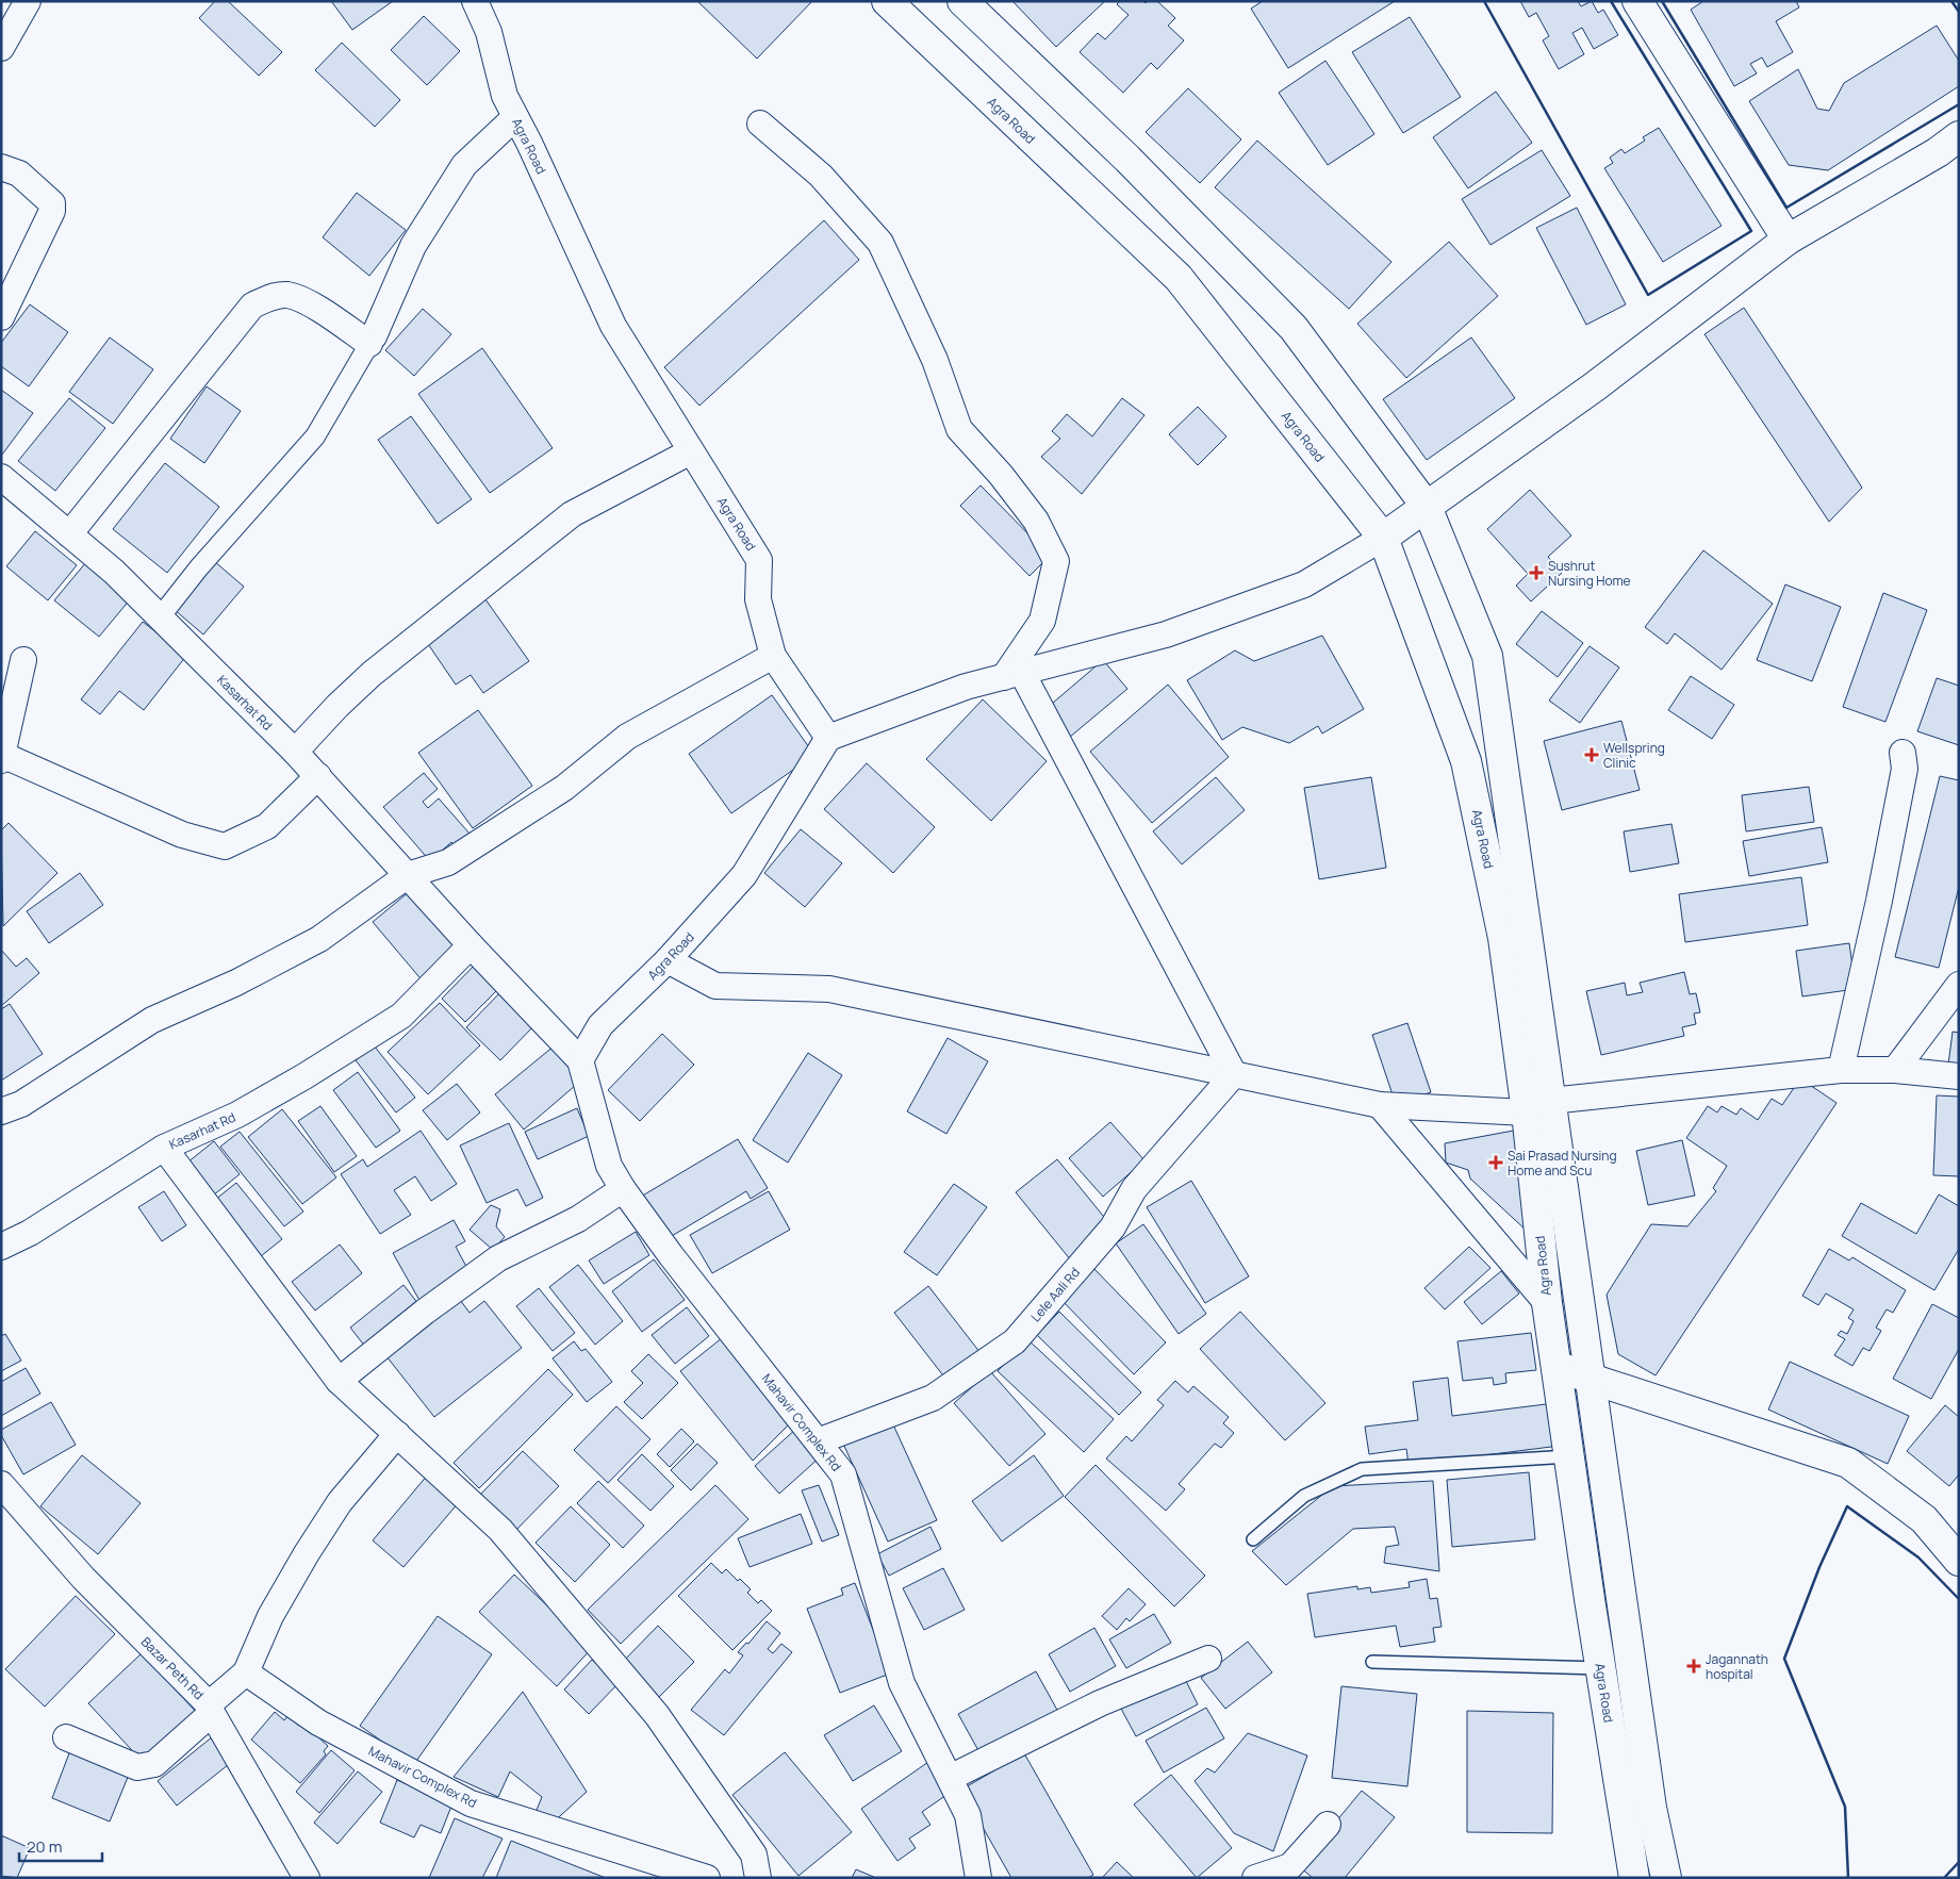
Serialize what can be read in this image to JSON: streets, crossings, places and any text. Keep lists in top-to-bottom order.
{
  "streets": {
    "main road": ["Agra Road"],
    "street": [
      "Kasarhat Rd",
      "Lele Aali Rd",
      "Mahavir Complex Rd",
      "Bazar Peth Rd"
    ]
  },
  "crossings": [
    ["Agra Road", "Kasarhat Rd"],
    ["Agra Road", "Mahavir Complex Rd"],
    ["Kasarhat Rd", "Mahavir Complex Rd"],
    ["Lele Aali Rd", "Mahavir Complex Rd"]
  ],
  "places": {
    "health": [
      "Sushrut Nursing Home",
      "Wellspring Clinic",
      "Sai Prasad Nursing Home and Scu",
      "Jagannath hospital"
    ]
  },
  "scale_bar": "20 m"
}
